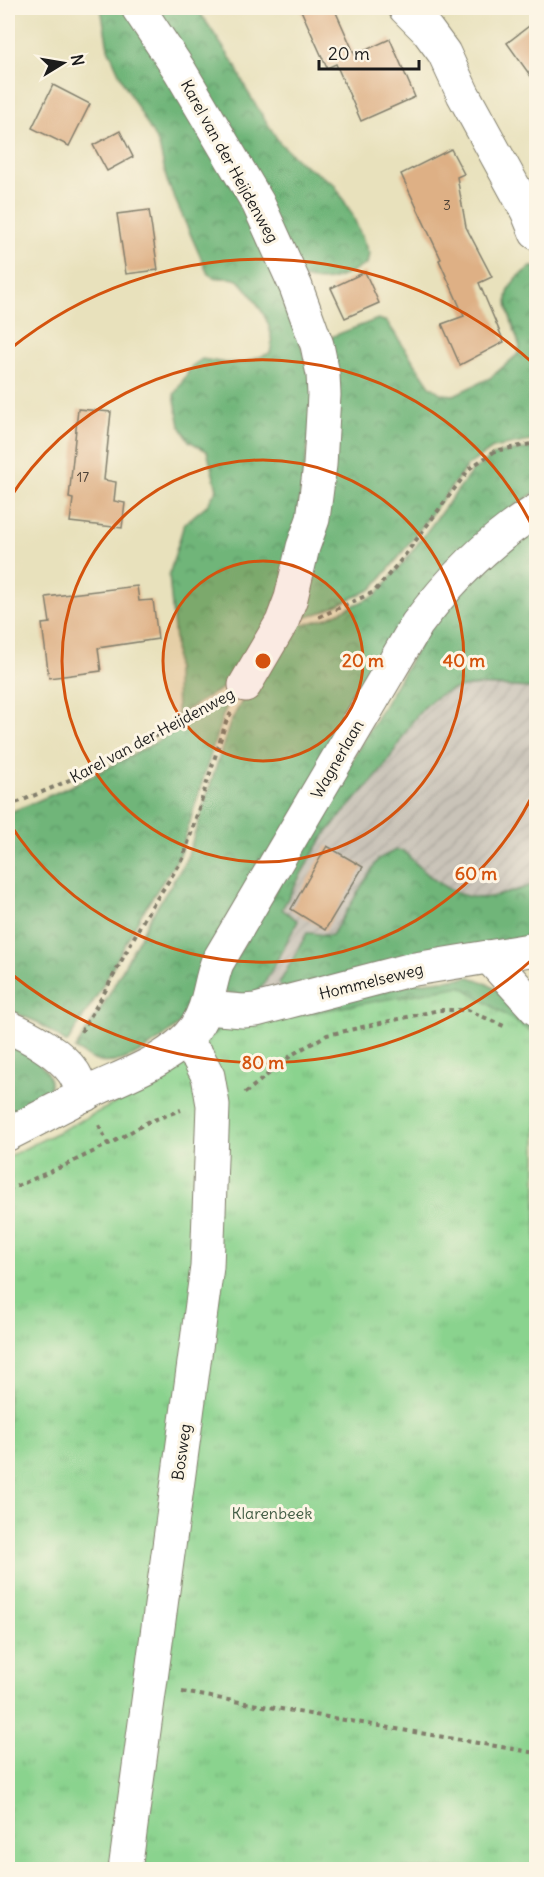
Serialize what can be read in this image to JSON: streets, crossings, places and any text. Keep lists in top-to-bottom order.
{
  "streets": {
    "street": [
      "Karel van der Heijdenweg",
      "Wagnerlaan",
      "Hommelseweg",
      "Bosweg"
    ]
  },
  "crossings": [
    ["Wagnerlaan", "Hommelseweg"],
    ["Wagnerlaan", "Bosweg"]
  ],
  "parks": ["Klarenbeek"],
  "house_numbers": ["3", "17"],
  "scale_bar": "20 m",
  "north": "right",
  "rings": [
    "20 m",
    "40 m",
    "60 m",
    "80 m"
  ]
}
